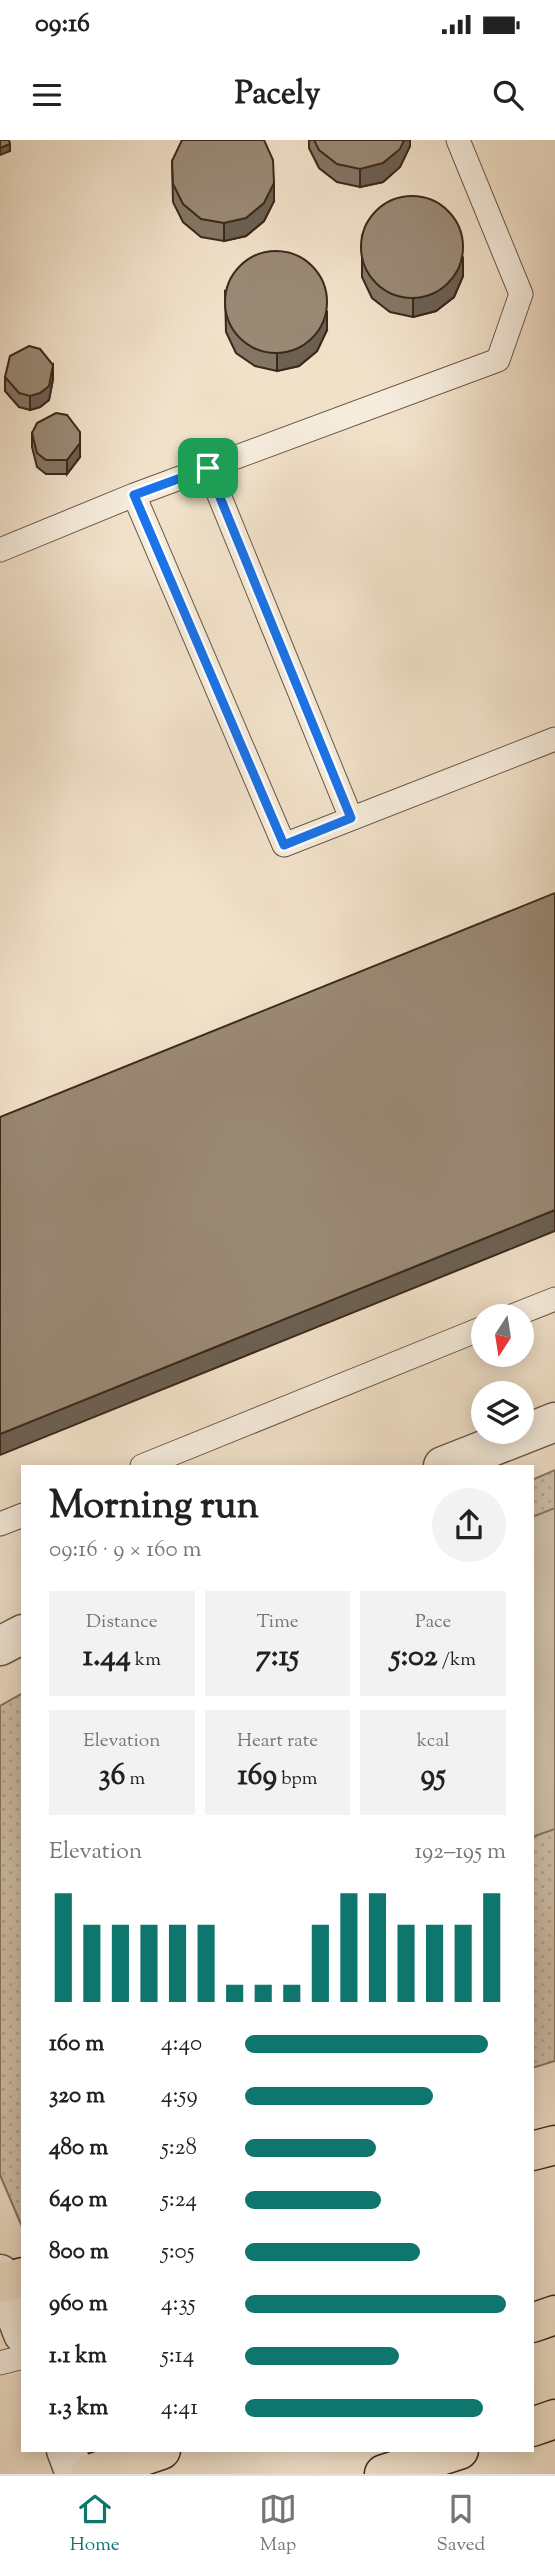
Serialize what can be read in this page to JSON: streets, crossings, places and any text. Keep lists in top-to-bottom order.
{
  "north": "bottom",
  "page": {
    "status": "09:16",
    "header": "Pacely",
    "heading": ["Morning run", "09:16 · 9 × 160 m"],
    "stats": [
      ["Distance", "1.44 km"],
      ["Time", "7:15"],
      ["Pace", "5:02 /km"],
      ["Elevation", "36 m"],
      ["Heart rate", "169 bpm"],
      ["kcal", "95"]
    ],
    "chart": ["Elevation", "192–195 m"],
    "list": [
      {
        "name": "160 m",
        "note": "4:40"
      },
      {
        "name": "320 m",
        "note": "4:59"
      },
      {
        "name": "480 m",
        "note": "5:28"
      },
      {
        "name": "640 m",
        "note": "5:24"
      },
      {
        "name": "800 m",
        "note": "5:05"
      },
      {
        "name": "960 m",
        "note": "4:35"
      },
      {
        "name": "1.1 km",
        "note": "5:14"
      },
      {
        "name": "1.3 km",
        "note": "4:41"
      }
    ],
    "tabs": ["Home", "Map", "Saved"]
  }
}
